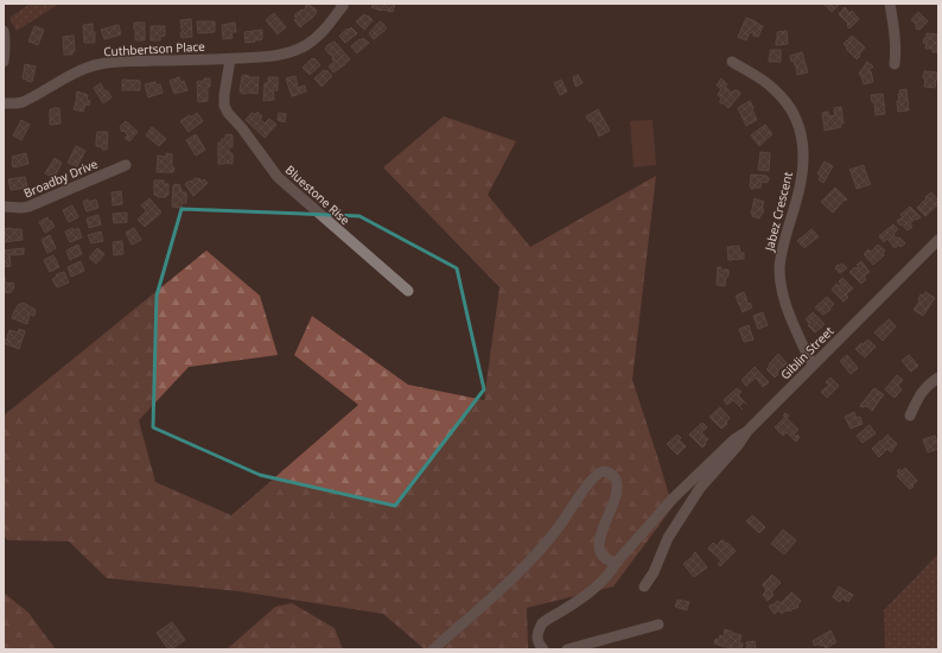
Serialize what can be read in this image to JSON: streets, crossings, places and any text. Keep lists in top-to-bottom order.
{
  "streets": {
    "street": [
      "Cuthbertson Place",
      "Broadby Drive",
      "Bluestone Rise",
      "Jabez Crescent",
      "Giblin Street"
    ]
  },
  "crossings": [
    ["Cuthbertson Place", "Bluestone Rise"],
    ["Jabez Crescent", "Giblin Street"]
  ]
}
